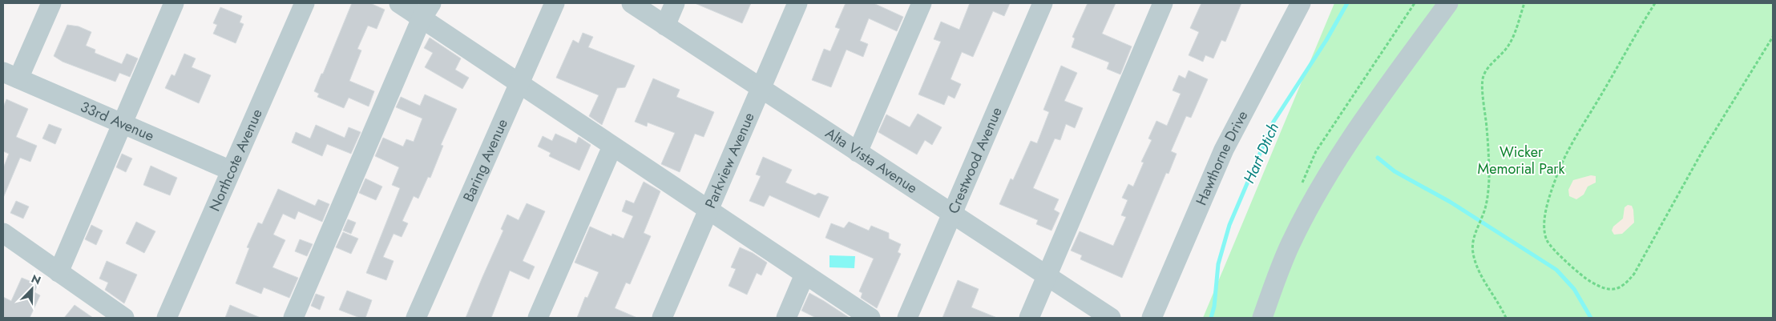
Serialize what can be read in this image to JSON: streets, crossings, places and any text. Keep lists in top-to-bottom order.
{
  "streets": {
    "street": [
      "33rd Avenue",
      "Hawthorne Drive",
      "Northcote Avenue",
      "Baring Avenue",
      "Parkview Avenue",
      "Alta Vista Avenue",
      "Crestwood Avenue"
    ]
  },
  "crossings": [
    ["33rd Avenue", "Northcote Avenue"],
    ["Parkview Avenue", "Alta Vista Avenue"],
    ["Alta Vista Avenue", "Crestwood Avenue"]
  ],
  "water": ["Hart Dtich"],
  "parks": ["Wicker Memorial Park"],
  "north": "top right"
}
